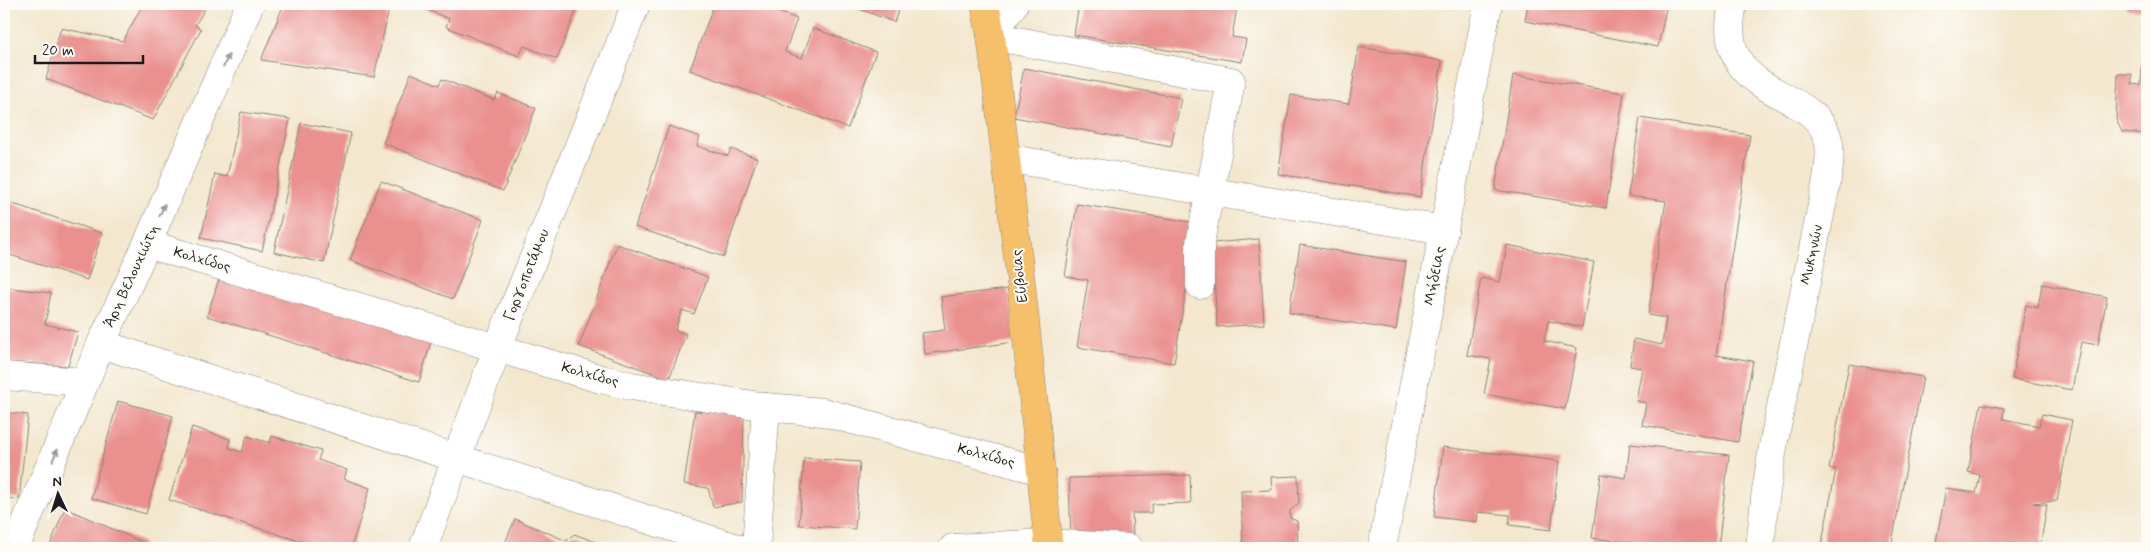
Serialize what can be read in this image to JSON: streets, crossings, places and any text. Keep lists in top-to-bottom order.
{
  "streets": {
    "main road": ["Εύβοιας"],
    "street": [
      "Μυκηνών",
      "Κολχίδος",
      "Γοργοποτάμου",
      "Άρη Βελουχιώτη",
      "Μήδειας"
    ]
  },
  "crossings": [
    ["Κολχίδος", "Γοργοποτάμου"],
    ["Κολχίδος", "Άρη Βελουχιώτη"],
    ["Κολχίδος", "Εύβοιας"]
  ],
  "one_way": ["Άρη Βελουχιώτη"],
  "scale_bar": "20 m",
  "north": "top"
}
